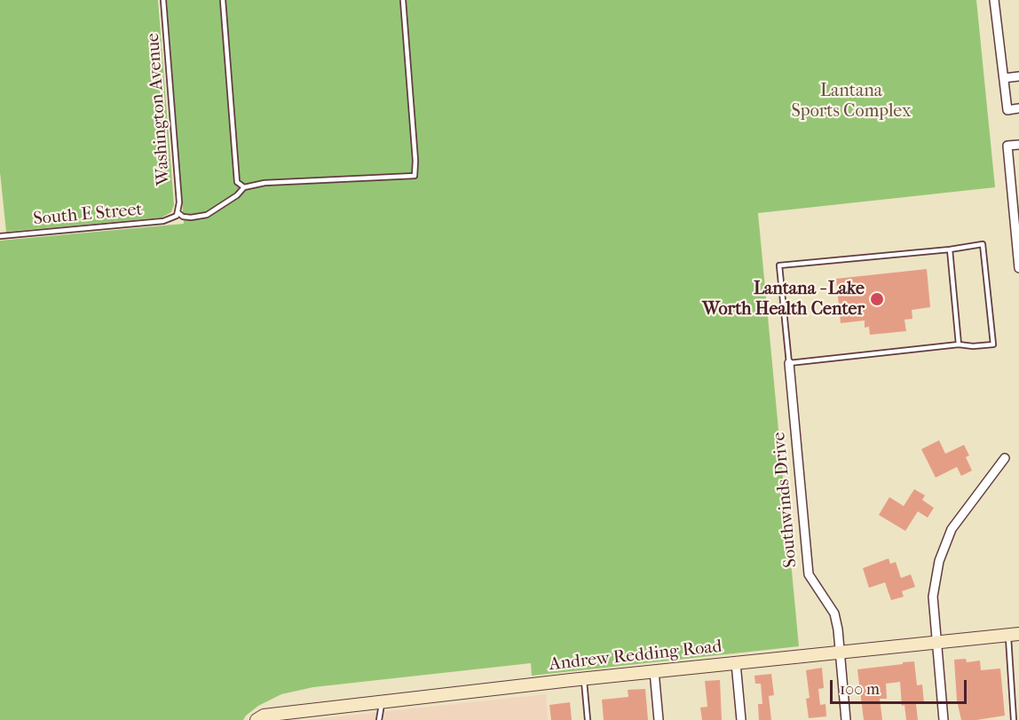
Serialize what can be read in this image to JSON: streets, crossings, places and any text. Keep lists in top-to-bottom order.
{
  "streets": {
    "street": ["Southwinds Drive", "Andrew Redding Road"],
    "lane": ["Washington Avenue", "South E Street"]
  },
  "crossings": [
    ["Washington Avenue", "South E Street"],
    ["Southwinds Drive", "Andrew Redding Road"]
  ],
  "parks": ["Lantana Sports Complex"],
  "places": ["Lantana - Lake Worth Health Center"],
  "scale_bar": "100 m"
}
